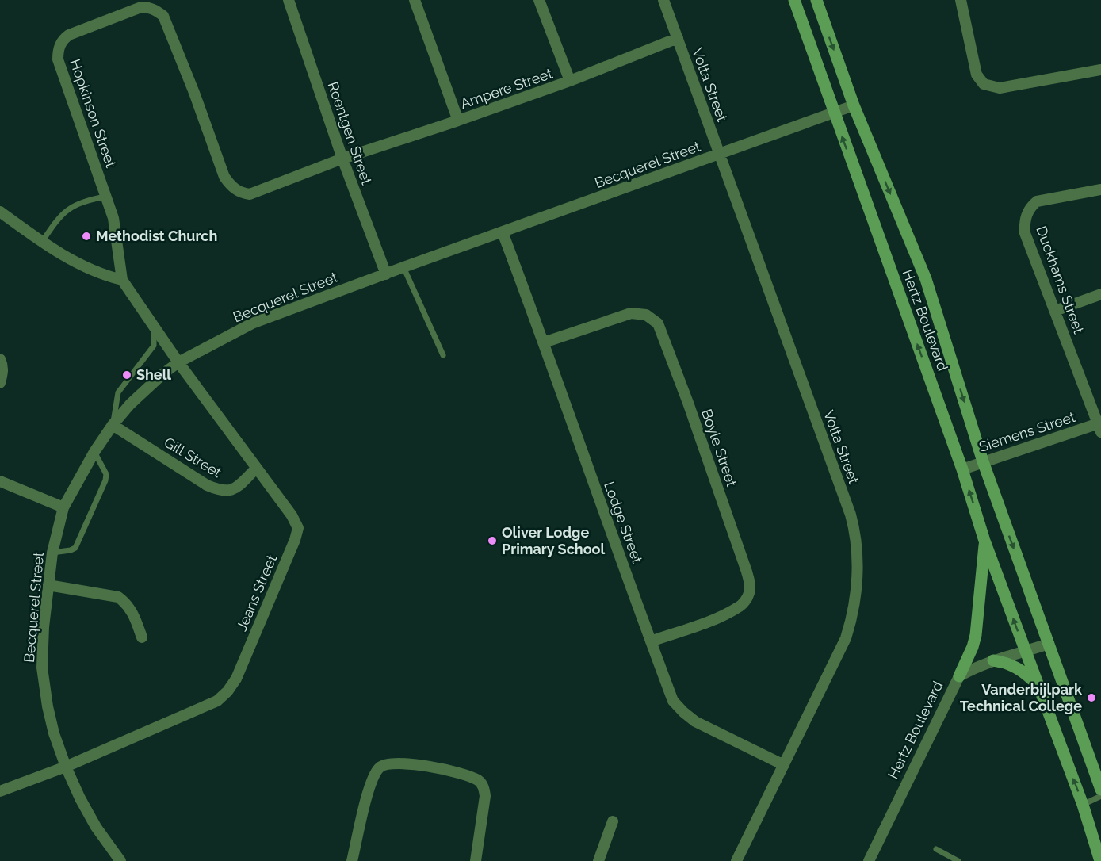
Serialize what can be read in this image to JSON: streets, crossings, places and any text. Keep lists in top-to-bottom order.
{
  "streets": {
    "street": [
      "Volta Street",
      "Ampere Street",
      "Hopkinson Street",
      "Roentgen Street",
      "Becquerel Street",
      "Duckhams Street",
      "Hertz Boulevard",
      "Siemens Street",
      "Boyle Street",
      "Gill Street",
      "Lodge Street",
      "Jeans Street"
    ]
  },
  "crossings": [
    ["Volta Street", "Ampere Street"],
    ["Volta Street", "Becquerel Street"],
    ["Volta Street", "Lodge Street"],
    ["Ampere Street", "Hopkinson Street"],
    ["Ampere Street", "Roentgen Street"],
    ["Hopkinson Street", "Roentgen Street"],
    ["Hopkinson Street", "Becquerel Street"],
    ["Hopkinson Street", "Jeans Street"],
    ["Roentgen Street", "Becquerel Street"],
    ["Becquerel Street", "Hertz Boulevard"],
    ["Becquerel Street", "Gill Street"],
    ["Becquerel Street", "Lodge Street"],
    ["Becquerel Street", "Jeans Street"],
    ["Duckhams Street", "Siemens Street"],
    ["Hertz Boulevard", "Siemens Street"],
    ["Boyle Street", "Lodge Street"],
    ["Gill Street", "Jeans Street"]
  ],
  "places": [
    "Methodist Church",
    "Shell",
    "Oliver Lodge Primary School",
    "Vanderbijlpark Technical College"
  ]
}
